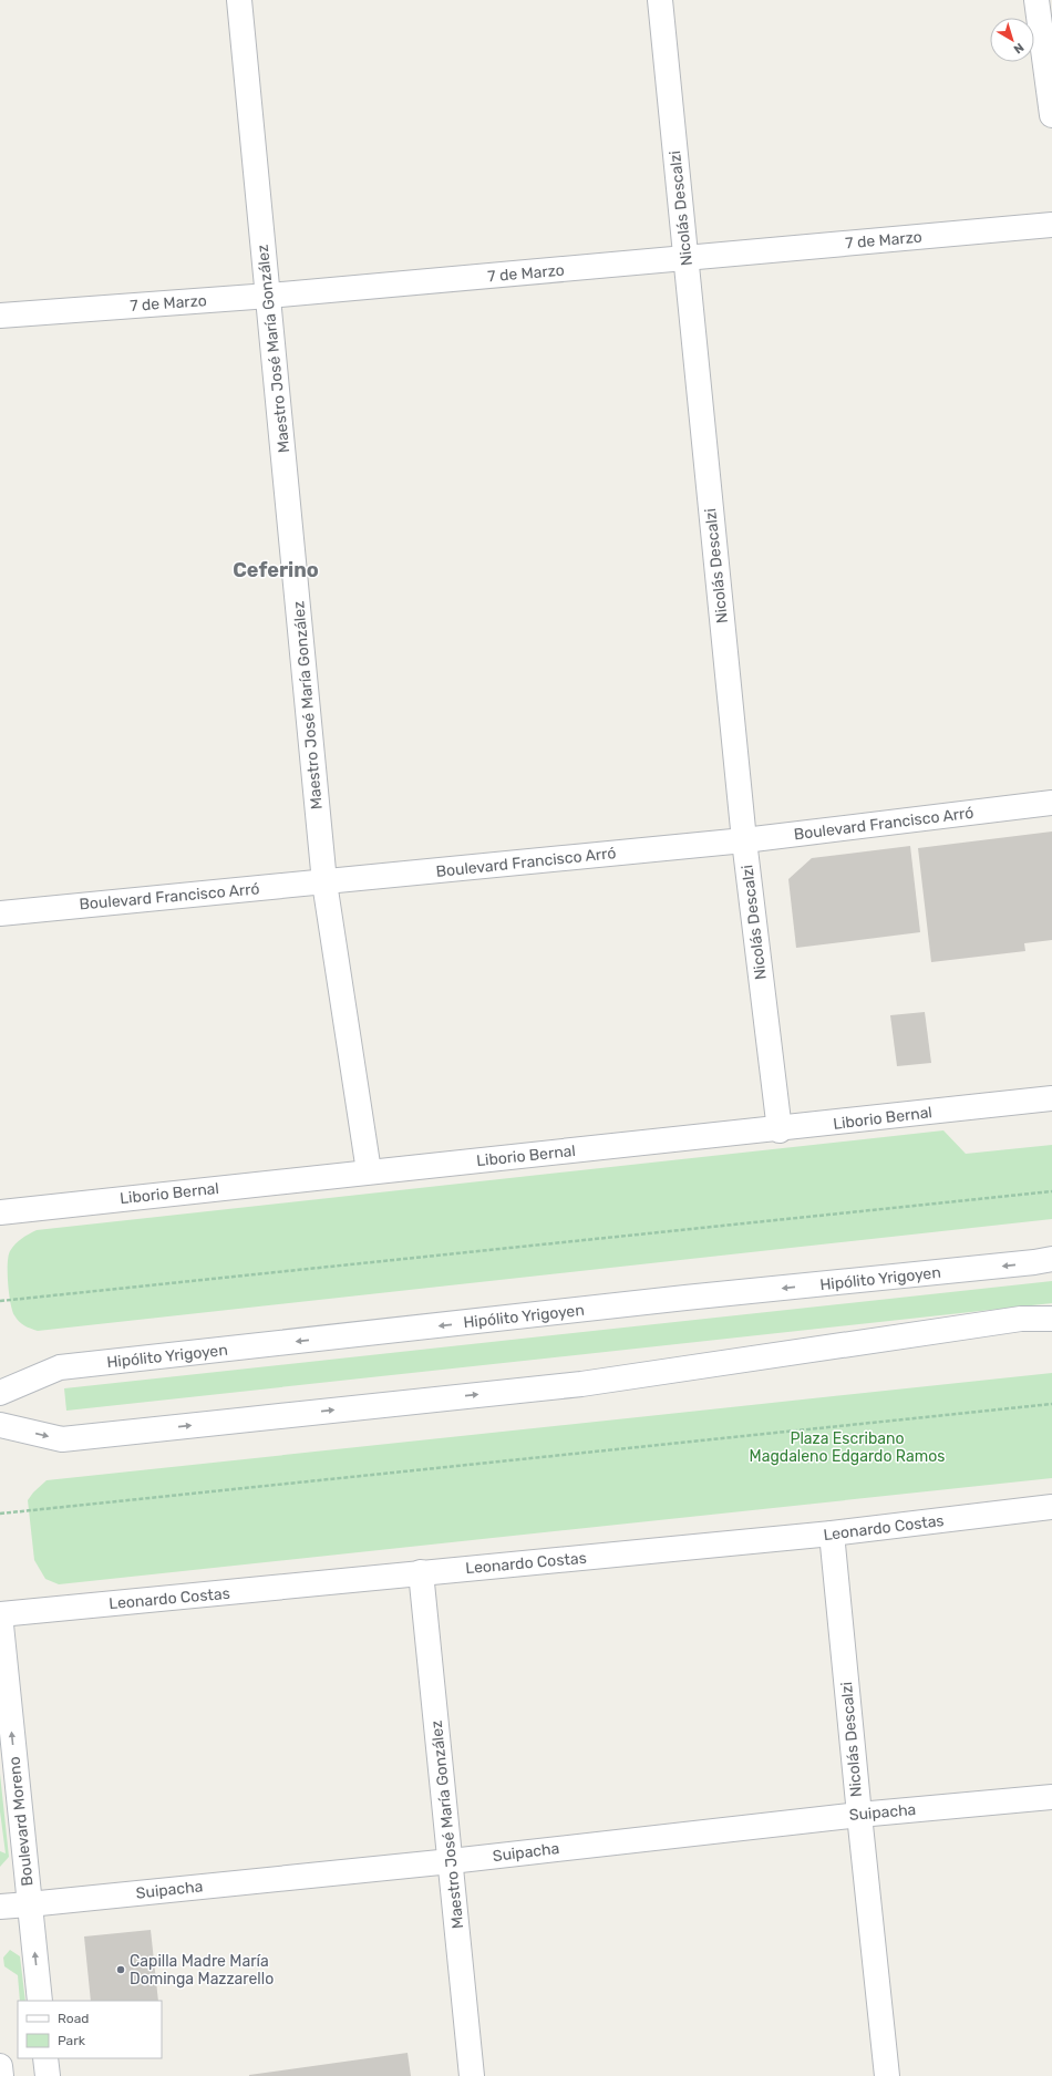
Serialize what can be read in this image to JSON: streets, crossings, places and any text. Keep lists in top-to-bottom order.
{
  "streets": {
    "street": [
      "Nicolás Descalzi",
      "7 de Marzo",
      "Maestro José María González",
      "Boulevard Francisco Arró",
      "Liborio Bernal",
      "Hipólito Yrigoyen",
      "Leonardo Costas",
      "Suipacha",
      "Boulevard Moreno"
    ]
  },
  "crossings": [
    ["Nicolás Descalzi", "7 de Marzo"],
    ["Nicolás Descalzi", "Boulevard Francisco Arró"],
    ["Nicolás Descalzi", "Liborio Bernal"],
    ["Nicolás Descalzi", "Leonardo Costas"],
    ["Nicolás Descalzi", "Suipacha"],
    ["7 de Marzo", "Maestro José María González"],
    ["Maestro José María González", "Boulevard Francisco Arró"],
    ["Maestro José María González", "Liborio Bernal"],
    ["Maestro José María González", "Leonardo Costas"],
    ["Maestro José María González", "Suipacha"],
    ["Leonardo Costas", "Boulevard Moreno"],
    ["Suipacha", "Boulevard Moreno"]
  ],
  "one_way": ["Boulevard Moreno"],
  "districts": ["Ceferino"],
  "parks": ["Plaza Escribano Magdaleno Edgardo Ramos"],
  "places": ["Capilla Madre María Dominga Mazzarello"],
  "legend": ["Road", "Park"],
  "north": "bottom right"
}
